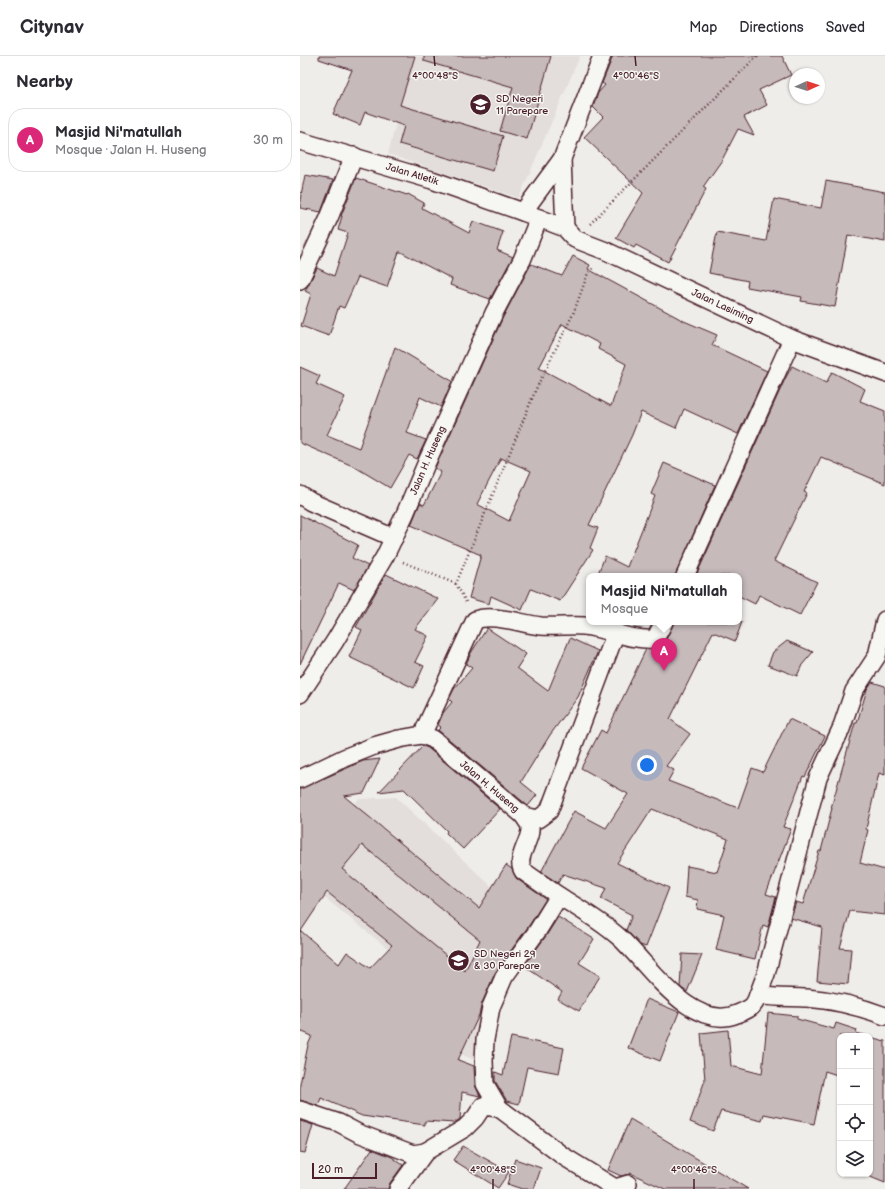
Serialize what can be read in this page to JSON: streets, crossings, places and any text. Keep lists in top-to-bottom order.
{
  "streets": {
    "street": ["Jalan Atletik", "Jalan Lasiming", "Jalan H. Huseng"]
  },
  "crossings": [
    ["Jalan Atletik", "Jalan Lasiming"],
    ["Jalan Atletik", "Jalan H. Huseng"],
    ["Jalan Lasiming", "Jalan H. Huseng"]
  ],
  "places": {
    "school or university": ["SD Negeri 11 Parepare", "SD Negeri 29 & 30 Parepare"]
  },
  "scale_bar": "20 m",
  "north": "right",
  "page": {
    "header": "Citynav",
    "nav": ["Map", "Directions", "Saved"],
    "heading": "Nearby",
    "list": [
      {
        "mark": "A",
        "name": "Masjid Ni'matullah",
        "note": "Mosque · Jalan H. Huseng",
        "value": "30 m"
      }
    ],
    "popup": ["Masjid Ni'matullah", "Mosque"],
    "pins": "A",
    "map_buttons": ["+", "−"],
    "scale": "20 m"
  },
  "coordinates": ["4°00'48\"S", "4°00'46\"S"]
}
